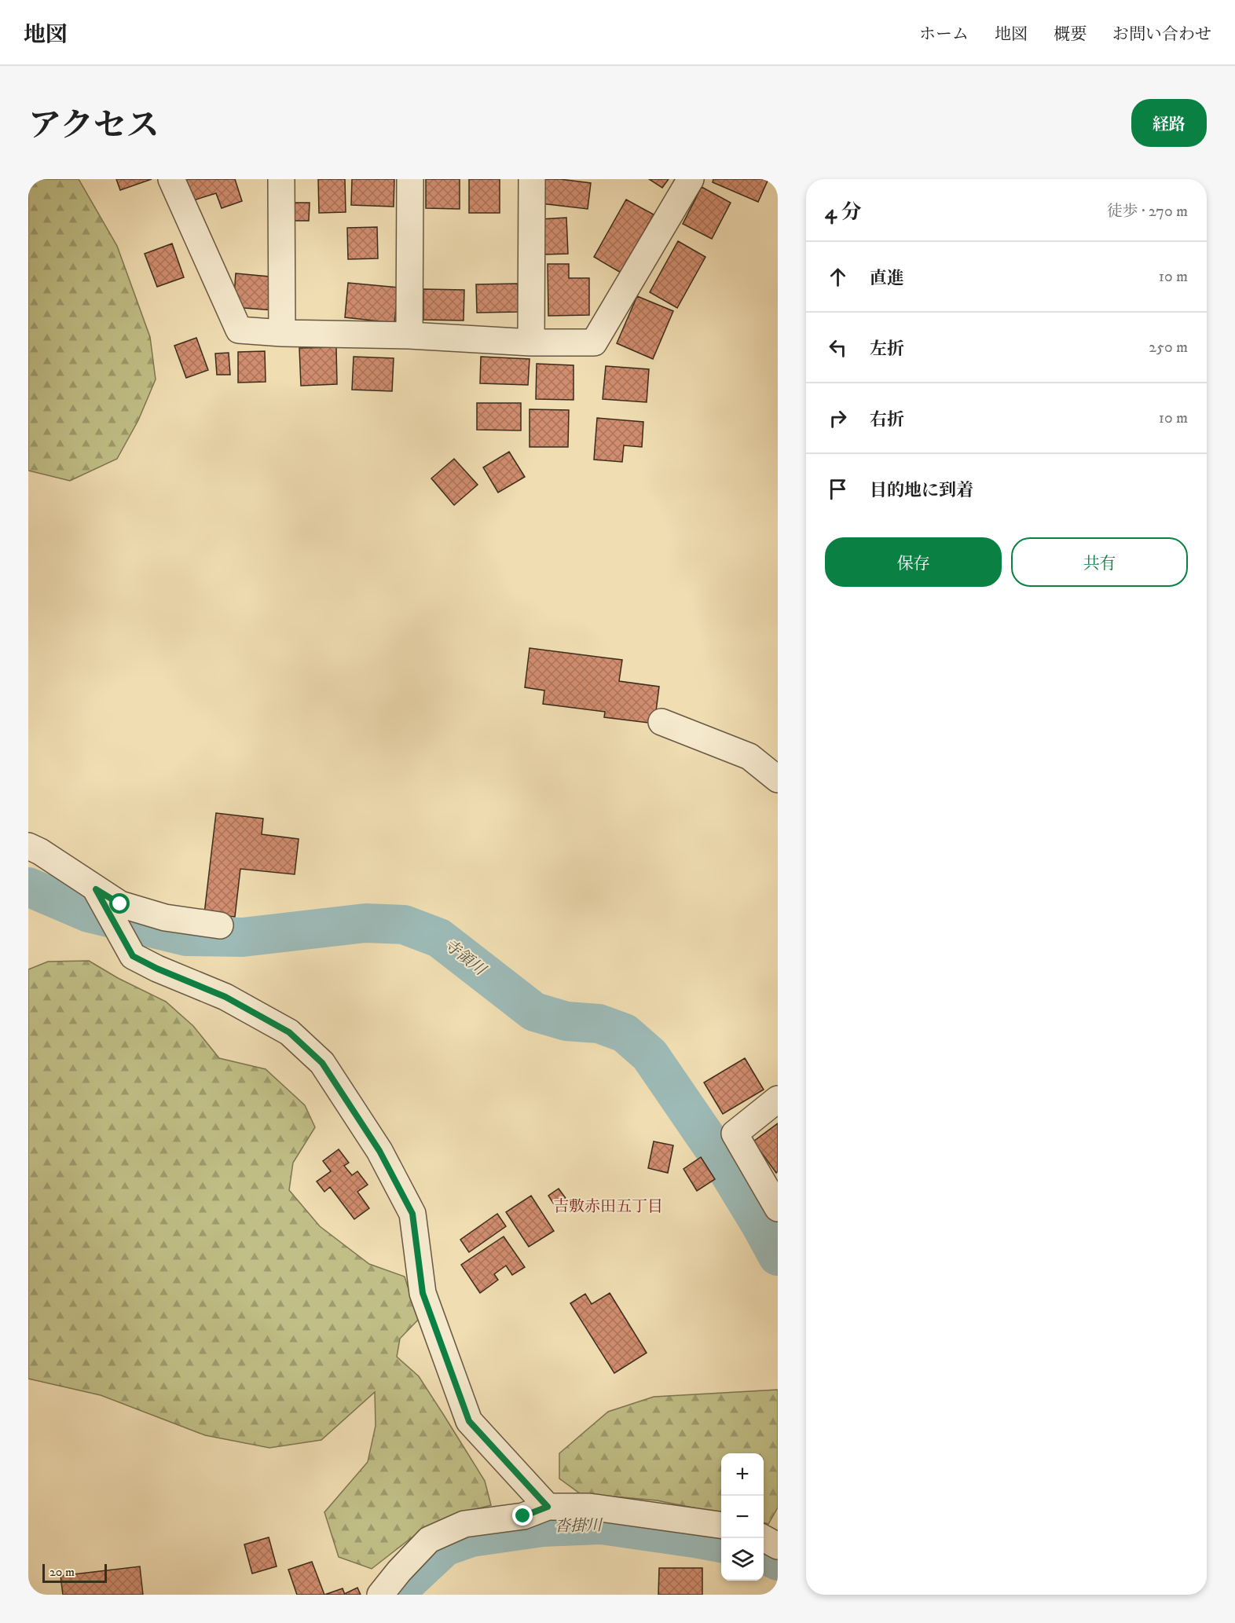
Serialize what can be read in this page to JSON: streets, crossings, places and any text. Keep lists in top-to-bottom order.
{
  "districts": ["吉敷赤田五丁目"],
  "water": ["寺領川", "沓掛川"],
  "scale_bar": "20 m",
  "page": {
    "header": "地図",
    "nav": [
      "ホーム",
      "地図",
      "概要",
      "お問い合わせ"
    ],
    "title": "アクセス",
    "buttons": [
      "経路",
      ["保存", "共有"]
    ],
    "heading": ["4 分", "徒歩 · 270 m"],
    "list": [
      ["直進", "10 m"],
      ["左折", "250 m"],
      ["右折", "10 m"],
      "目的地に到着"
    ],
    "map_buttons": ["+", "−"],
    "scale": "20 m"
  }
}
